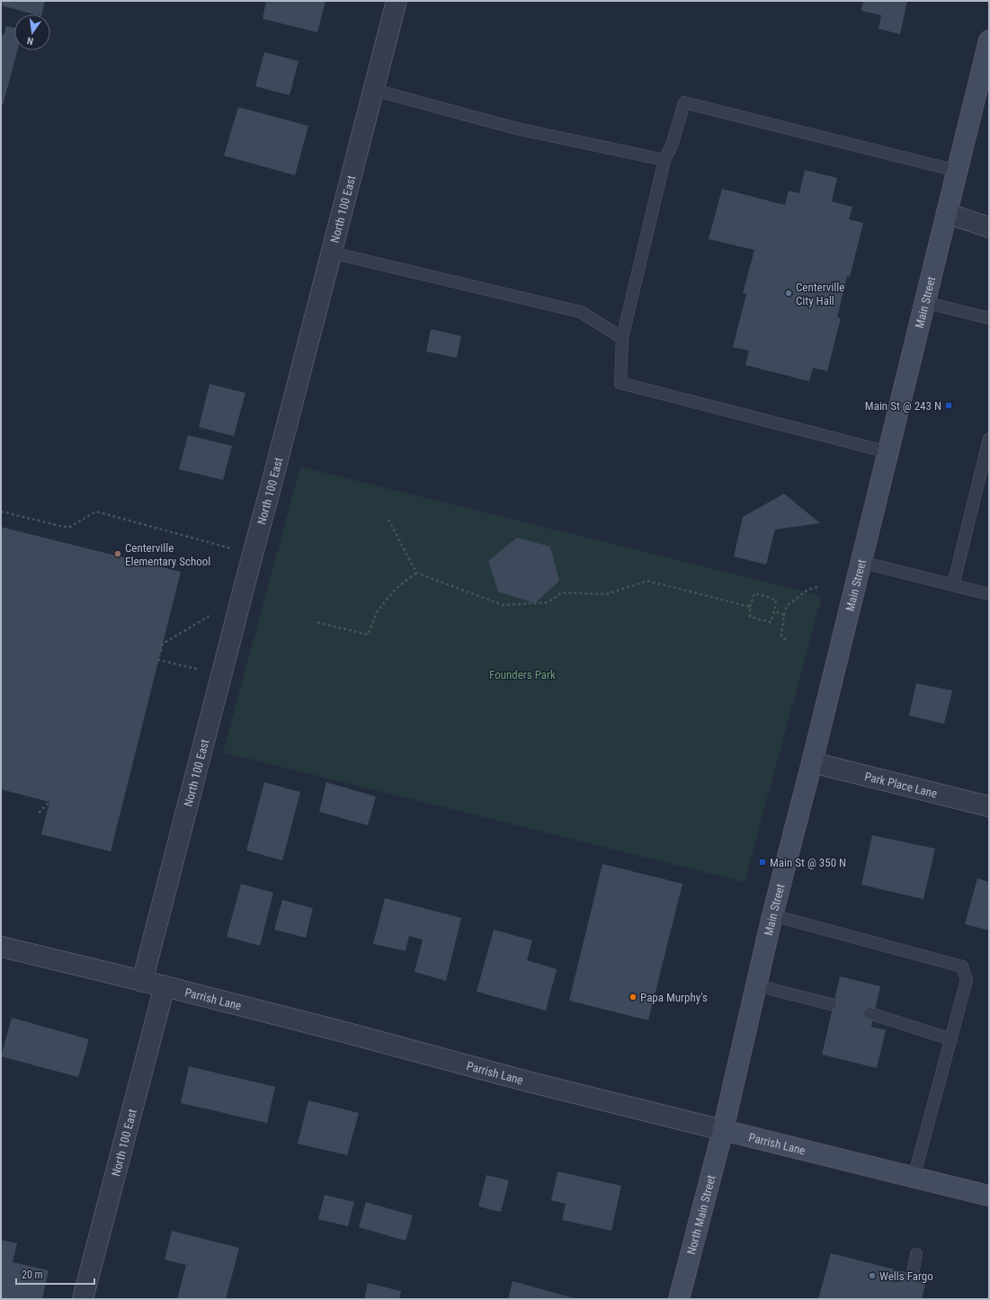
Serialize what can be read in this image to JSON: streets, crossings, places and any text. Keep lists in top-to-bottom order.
{
  "streets": {
    "main road": ["Main Street", "Parrish Lane", "North Main Street"],
    "street": ["North 100 East", "Park Place Lane"]
  },
  "crossings": [
    ["North 100 East", "Parrish Lane"],
    ["Main Street", "Park Place Lane"],
    ["Main Street", "Parrish Lane"],
    ["Main Street", "North Main Street"],
    ["Parrish Lane", "North Main Street"]
  ],
  "parks": ["Founders Park"],
  "places": {
    "other": [
      "Centerville City Hall",
      "Centerville Elementary School",
      "Papa Murphy's",
      "Wells Fargo"
    ],
    "transit": ["Main St @ 243 N", "Main St @ 350 N"]
  },
  "scale_bar": "20 m",
  "north": "bottom"
}
